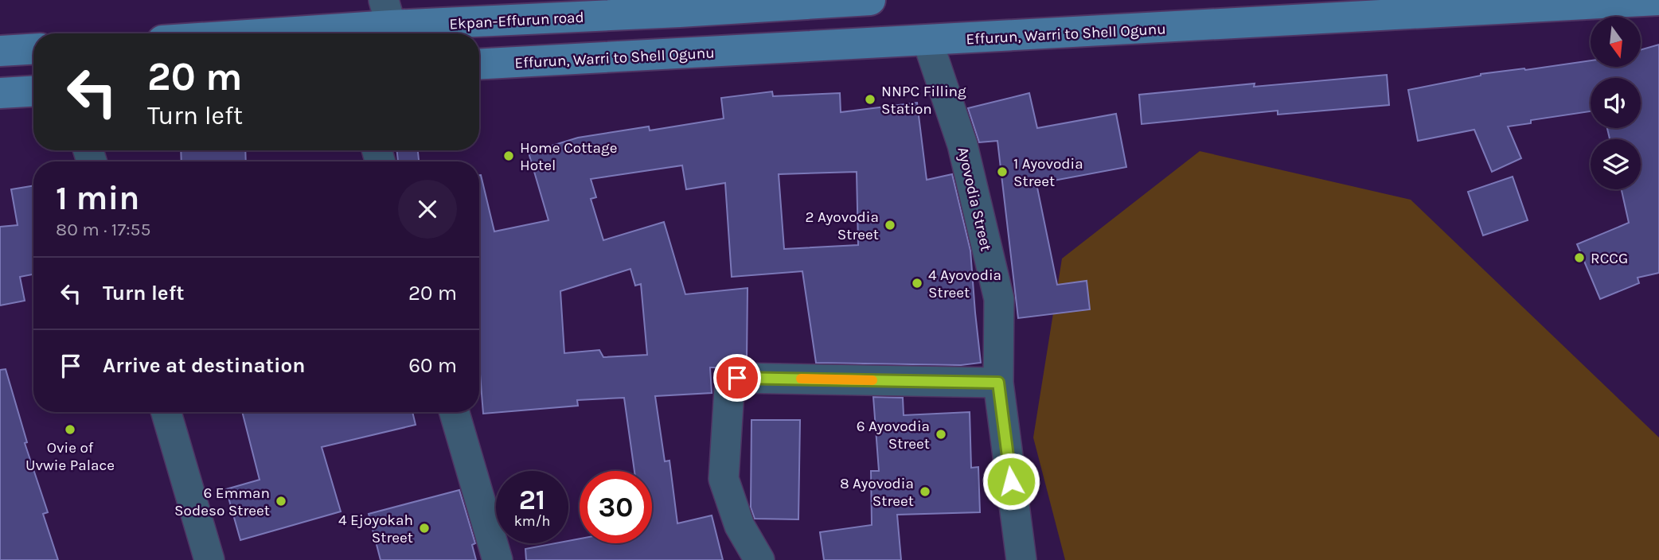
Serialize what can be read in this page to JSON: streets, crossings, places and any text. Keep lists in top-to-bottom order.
{
  "streets": {
    "main road": ["Ekpan-Effurun road", "Effurun, Warri to Shell Ogunu"],
    "street": ["Ayovodia Street"]
  },
  "crossings": [
    ["Effurun, Warri to Shell Ogunu", "Ayovodia Street"]
  ],
  "places": [
    "NNPC Filling Station",
    "Home Cottage Hotel",
    "1 Ayovodia Street",
    "2 Ayovodia Street",
    "RCCG",
    "4 Ayovodia Street",
    "Ovie of Uvwie Palace",
    "6 Ayovodia Street",
    "8 Ayovodia Street",
    "6 Emman Sodeso Street",
    "4 Ejoyokah Street"
  ],
  "north": "bottom",
  "page": {
    "turn": ["20 m", "Turn left"],
    "heading": ["1 min", "80 m · 17:55"],
    "list": [
      {
        "name": "Turn left",
        "value": "20 m"
      },
      {
        "name": "Arrive at destination",
        "value": "60 m"
      }
    ],
    "speed": "21 km/h",
    "limit": "30"
  }
}
